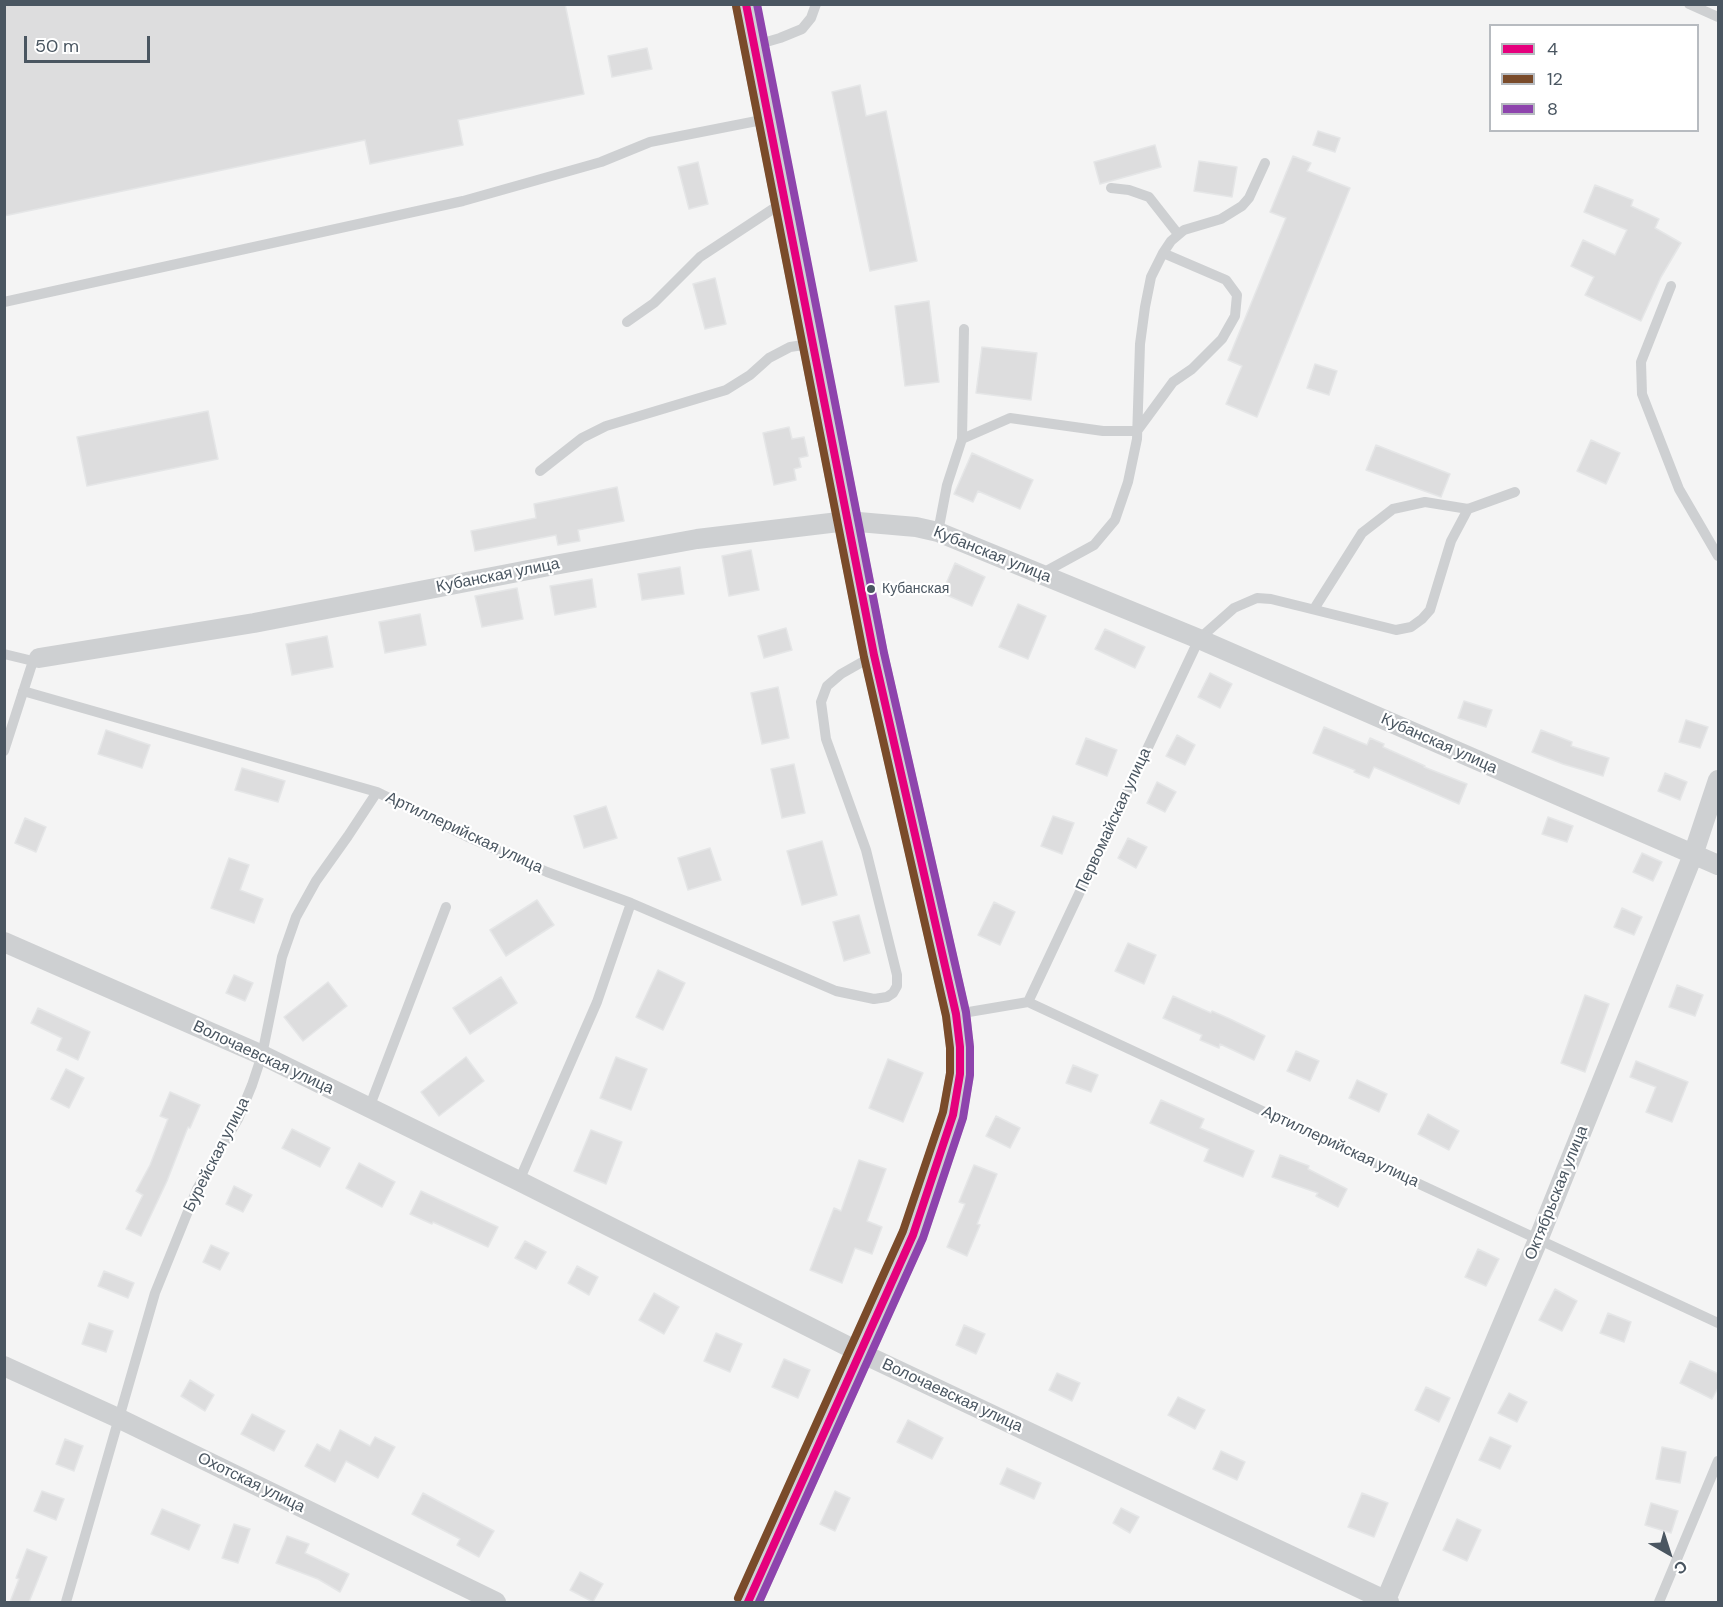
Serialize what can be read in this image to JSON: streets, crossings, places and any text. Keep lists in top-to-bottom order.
{
  "streets": {
    "street": [
      "Кубанская улица",
      "Волочаевская улица",
      "Октябрьская улица",
      "Охотская улица"
    ],
    "lane": ["Первомайская улица", "Артиллерийская улица", "Бурейская улица"]
  },
  "crossings": [
    ["Кубанская улица", "Первомайская улица"],
    ["Кубанская улица", "Октябрьская улица"],
    ["Первомайская улица", "Артиллерийская улица"],
    ["Артиллерийская улица", "Бурейская улица"],
    ["Артиллерийская улица", "Октябрьская улица"],
    ["Волочаевская улица", "Бурейская улица"],
    ["Волочаевская улица", "Октябрьская улица"],
    ["Бурейская улица", "Охотская улица"]
  ],
  "places": ["Кубанская"],
  "lines": ["transit line 4", "transit line 8", "transit line 12"],
  "legend": ["4", "12", "8"],
  "scale_bar": "50 m",
  "north": "bottom right"
}
